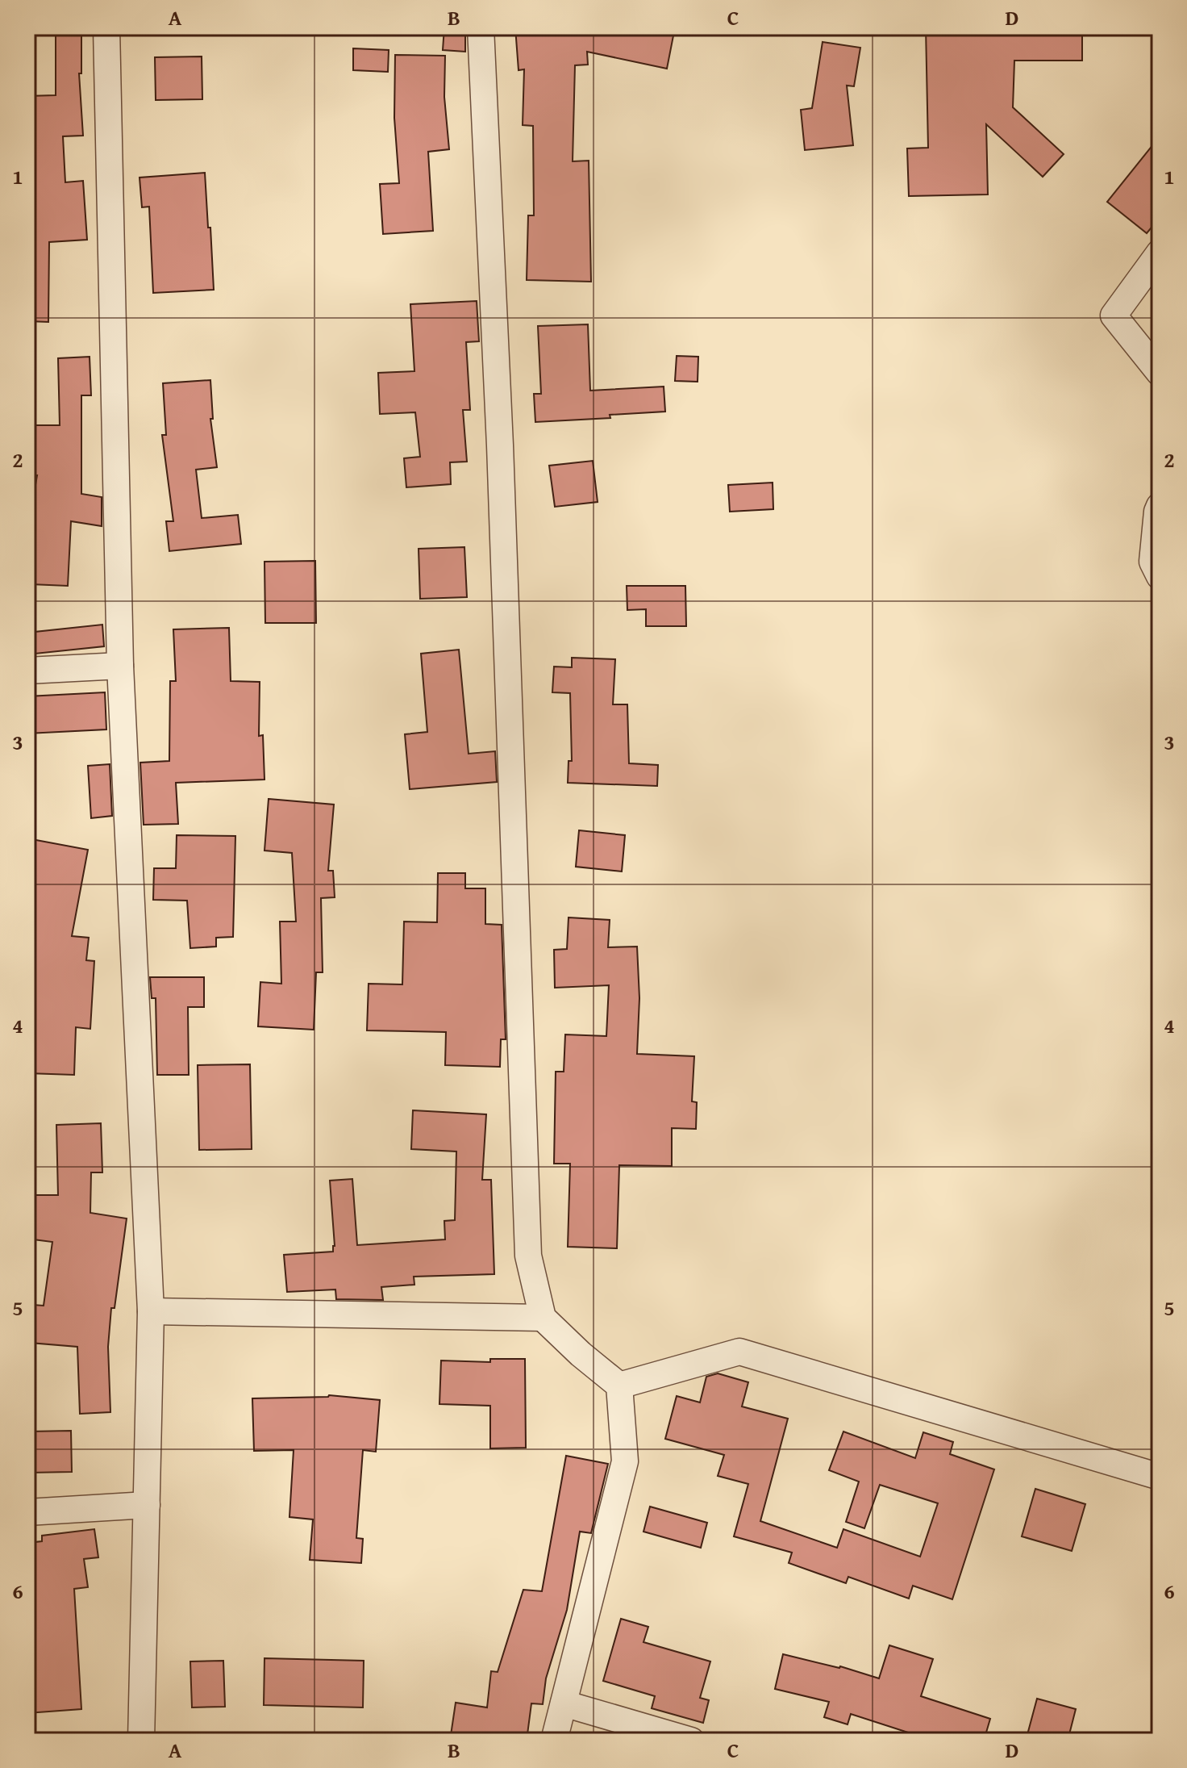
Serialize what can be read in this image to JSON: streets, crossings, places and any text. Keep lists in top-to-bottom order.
{
  "grid": {
    "columns": [
      "A",
      "B",
      "C",
      "D"
    ],
    "rows": [
      "1",
      "2",
      "3",
      "4",
      "5",
      "6"
    ]
  }
}
